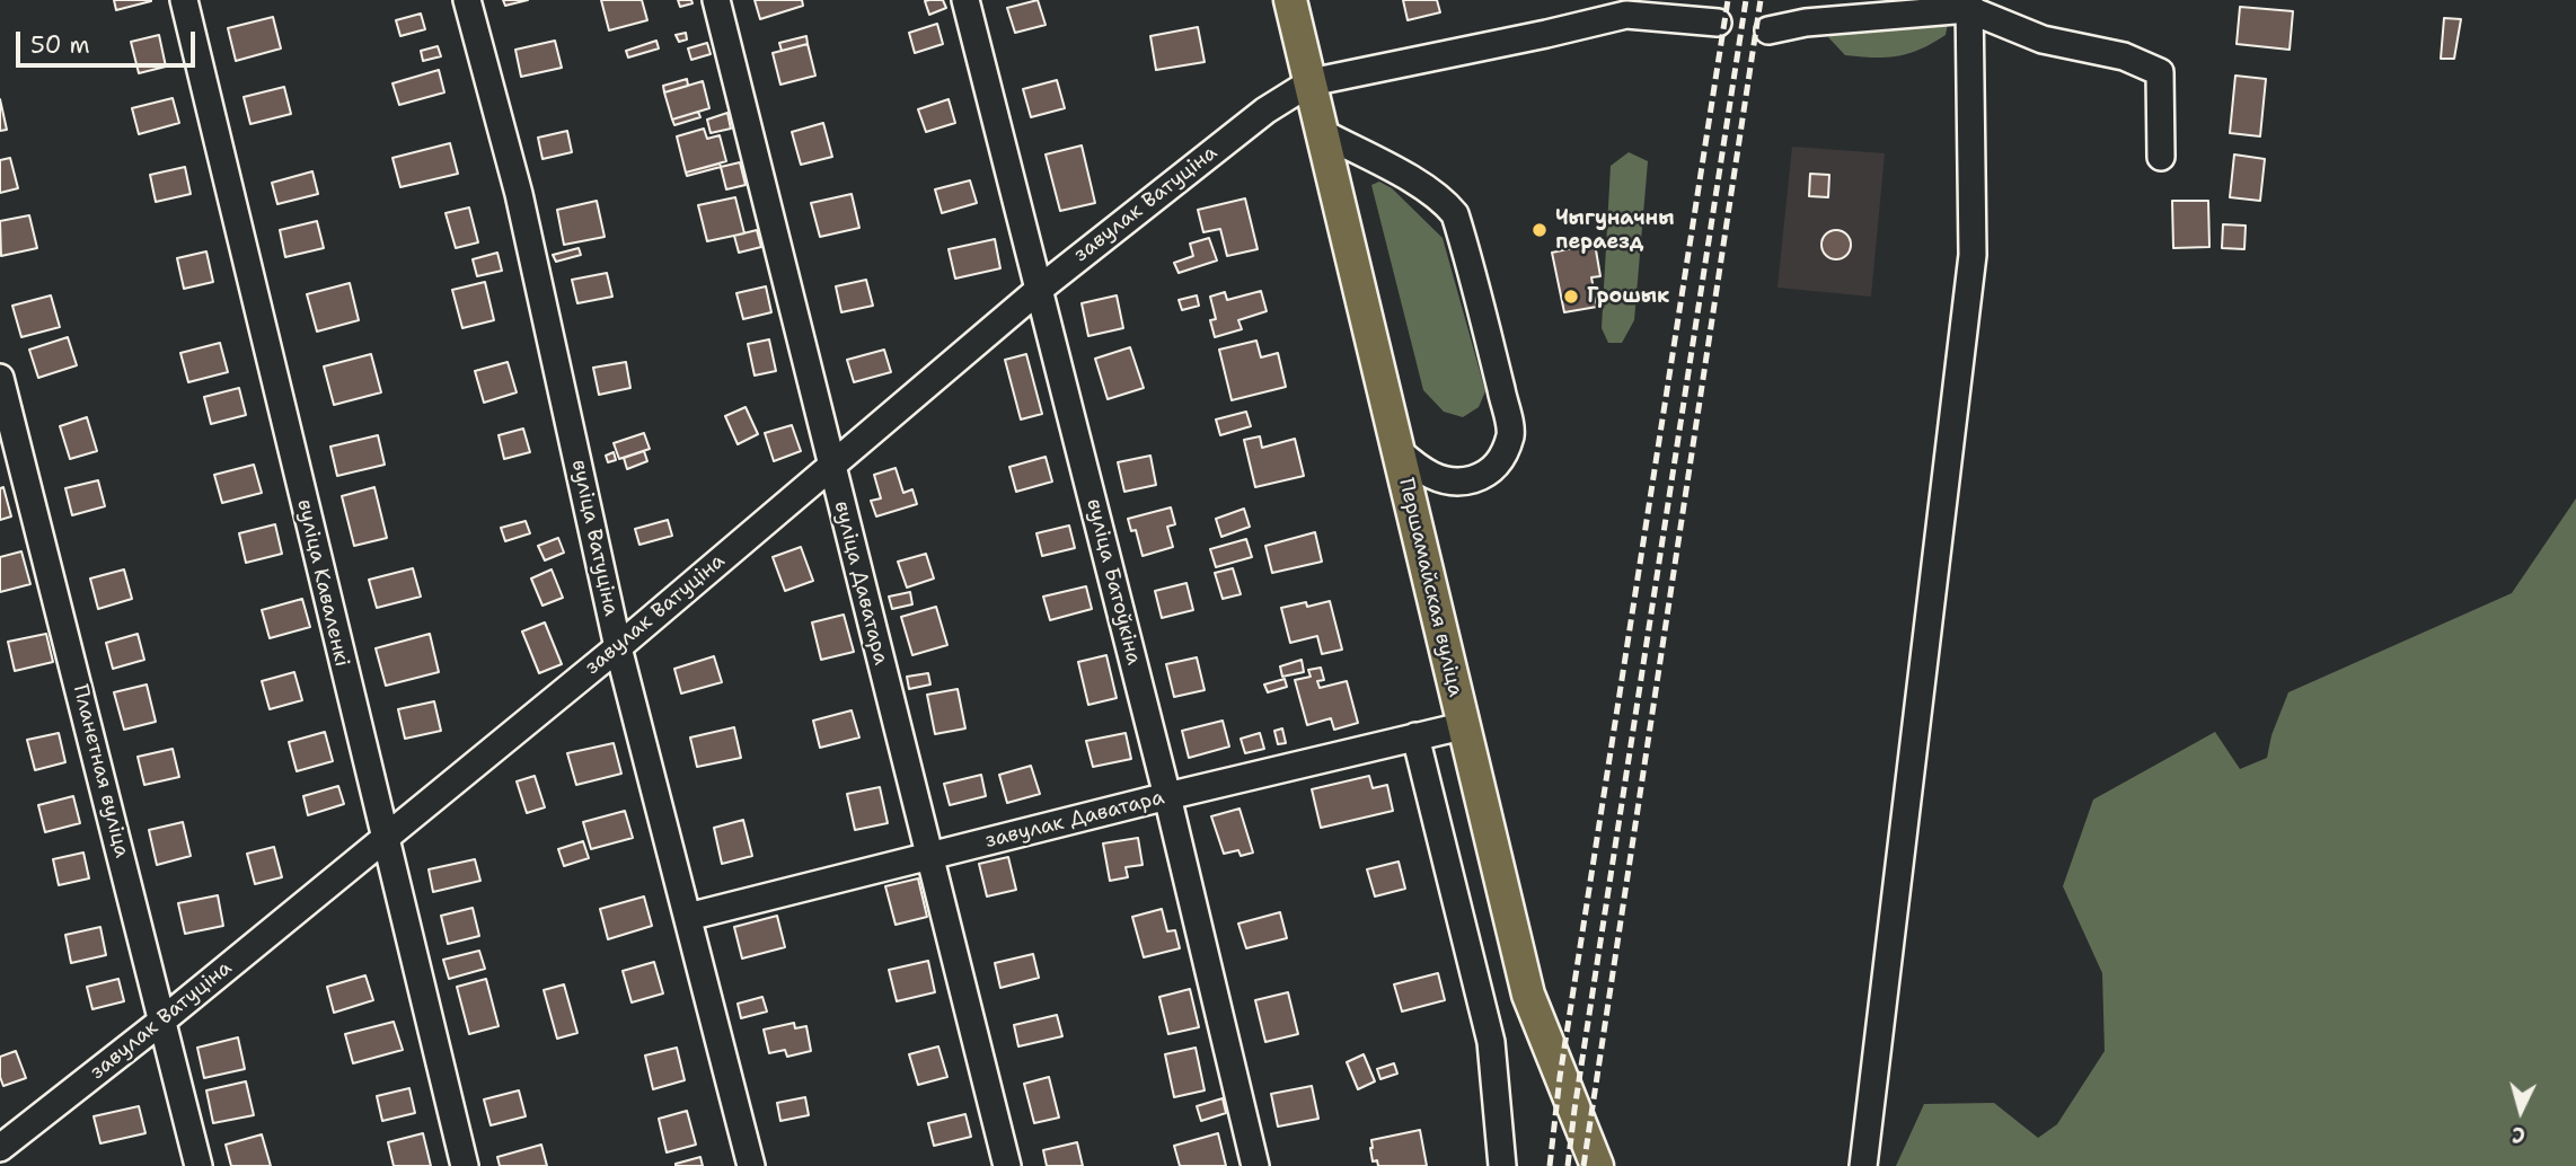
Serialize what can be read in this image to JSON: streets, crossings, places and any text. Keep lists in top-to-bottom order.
{
  "streets": {
    "main road": ["Першамайская вуліца"],
    "street": [
      "завулак Ватуціна",
      "вуліца Ватуціна",
      "вуліца Батоўкіна",
      "вуліца Каваленкі",
      "вуліца Даватара",
      "Планетная вуліца",
      "завулак Даватара"
    ]
  },
  "crossings": [
    ["завулак Ватуціна", "вуліца Ватуціна"],
    ["завулак Ватуціна", "вуліца Батоўкіна"],
    ["завулак Ватуціна", "вуліца Каваленкі"],
    ["завулак Ватуціна", "вуліца Даватара"],
    ["завулак Ватуціна", "Першамайская вуліца"],
    ["завулак Ватуціна", "Планетная вуліца"],
    ["вуліца Ватуціна", "завулак Даватара"],
    ["вуліца Батоўкіна", "завулак Даватара"],
    ["вуліца Даватара", "завулак Даватара"],
    ["Першамайская вуліца", "завулак Даватара"]
  ],
  "places": ["Чыгуначны пераезд", "Грошык"],
  "scale_bar": "50 m",
  "north": "bottom"
}
